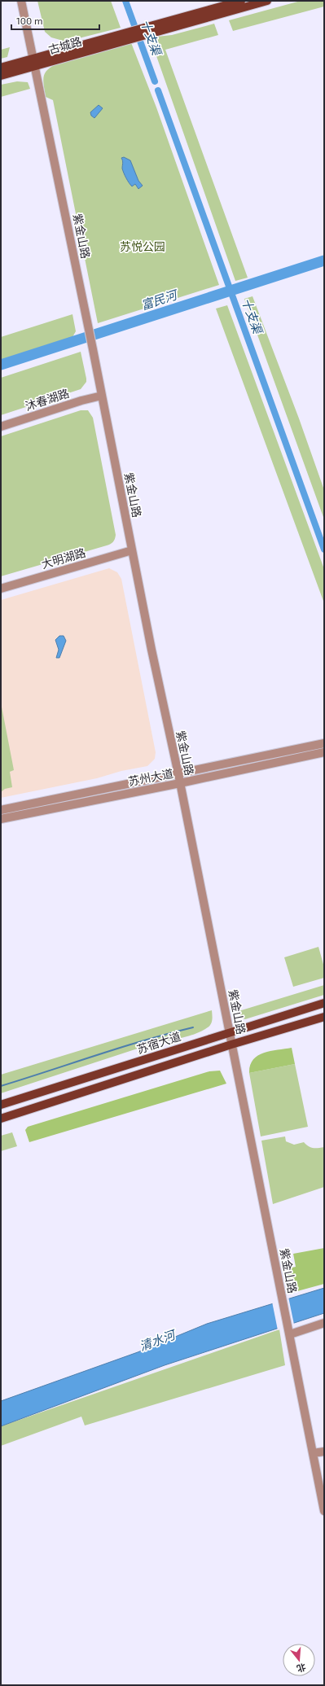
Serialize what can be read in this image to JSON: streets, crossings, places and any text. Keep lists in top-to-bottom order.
{
  "streets": {
    "main road": ["古城路", "苏宿大道"],
    "street": [
      "紫金山路",
      "沐春湖路",
      "大明湖路",
      "苏州大道"
    ]
  },
  "crossings": [
    ["古城路", "紫金山路"],
    ["紫金山路", "沐春湖路"],
    ["紫金山路", "大明湖路"],
    ["紫金山路", "苏州大道"],
    ["紫金山路", "苏宿大道"]
  ],
  "water": ["十支渠", "富民河", "清水河"],
  "parks": ["苏悦公园"],
  "scale_bar": "100 m",
  "north": "bottom"
}
